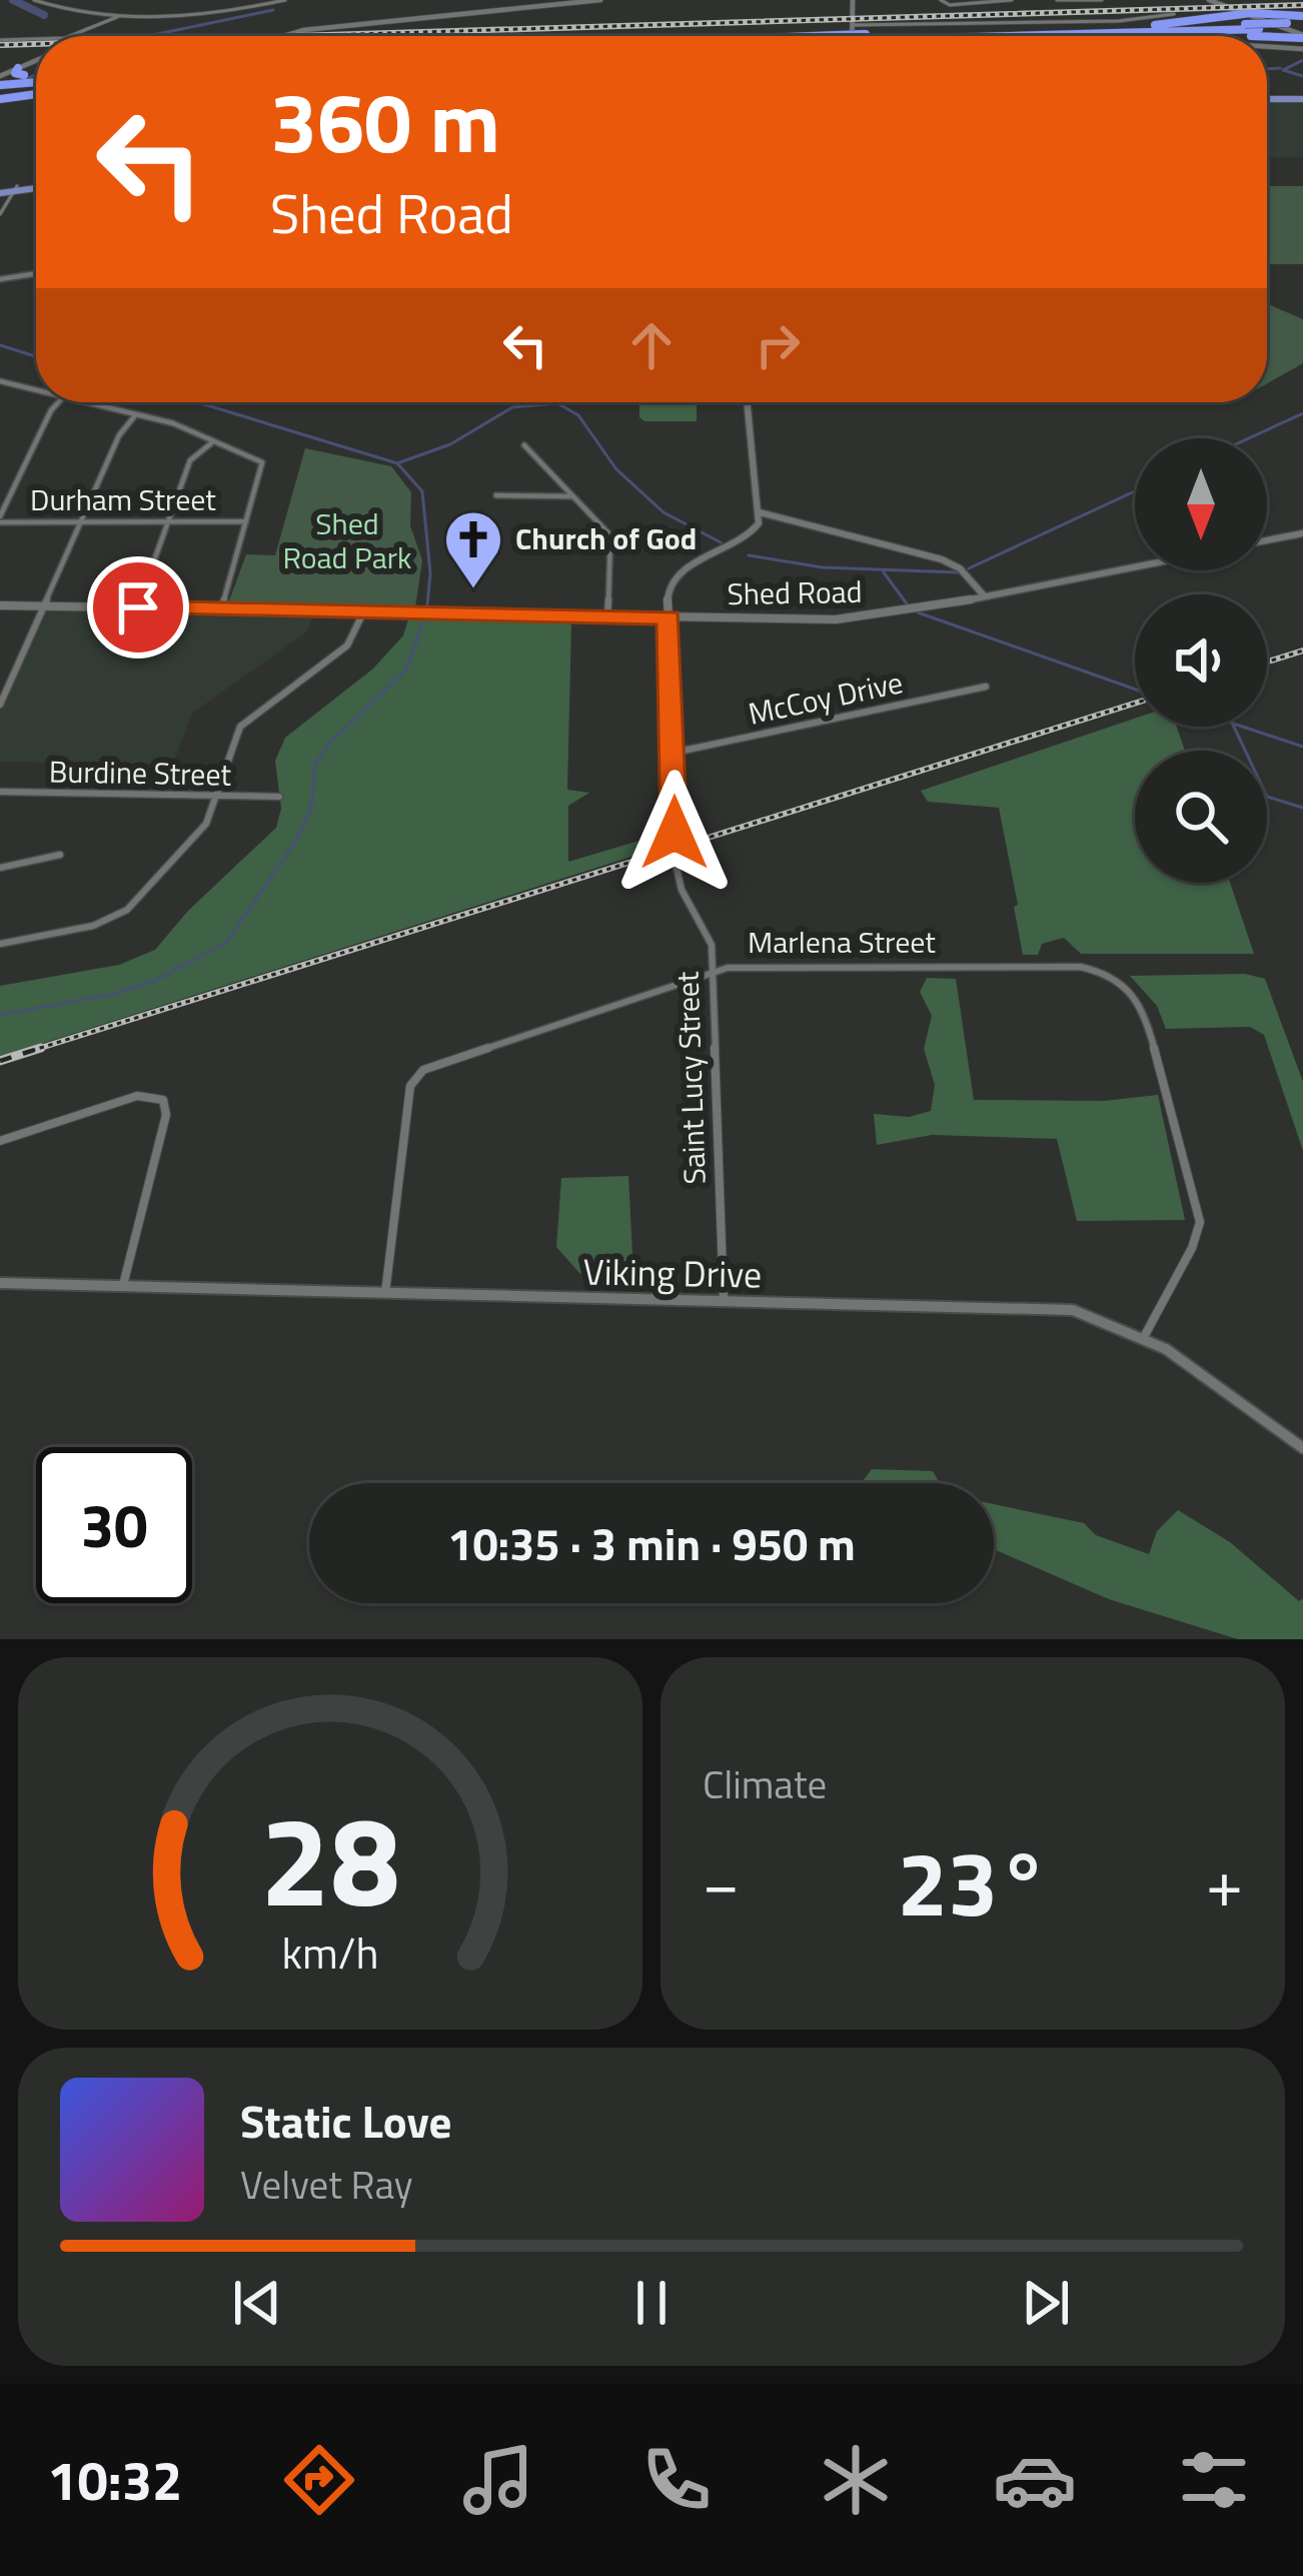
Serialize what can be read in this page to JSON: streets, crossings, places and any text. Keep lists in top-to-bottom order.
{
  "streets": {
    "street": [
      "Durham Street",
      "Shed Road",
      "McCoy Drive",
      "Burdine Street",
      "Marlena Street",
      "Saint Lucy Street",
      "Viking Drive"
    ]
  },
  "crossings": [
    ["Marlena Street", "Saint Lucy Street"],
    ["Marlena Street", "Viking Drive"],
    ["Saint Lucy Street", "Viking Drive"]
  ],
  "parks": ["Shed Road Park"],
  "places": {
    "church": ["Church of God"]
  },
  "north": "bottom",
  "page": {
    "turn": ["360 m", "Shed Road"],
    "limit": "30",
    "trip": "10:35 · 3 min · 950 m",
    "tile": "Climate",
    "heat": ["−", "23°", "+"],
    "song": ["Static Love", "Velvet Ray"],
    "tabs": "10:32",
    "gauge": ["28", "km/h"]
  }
}
